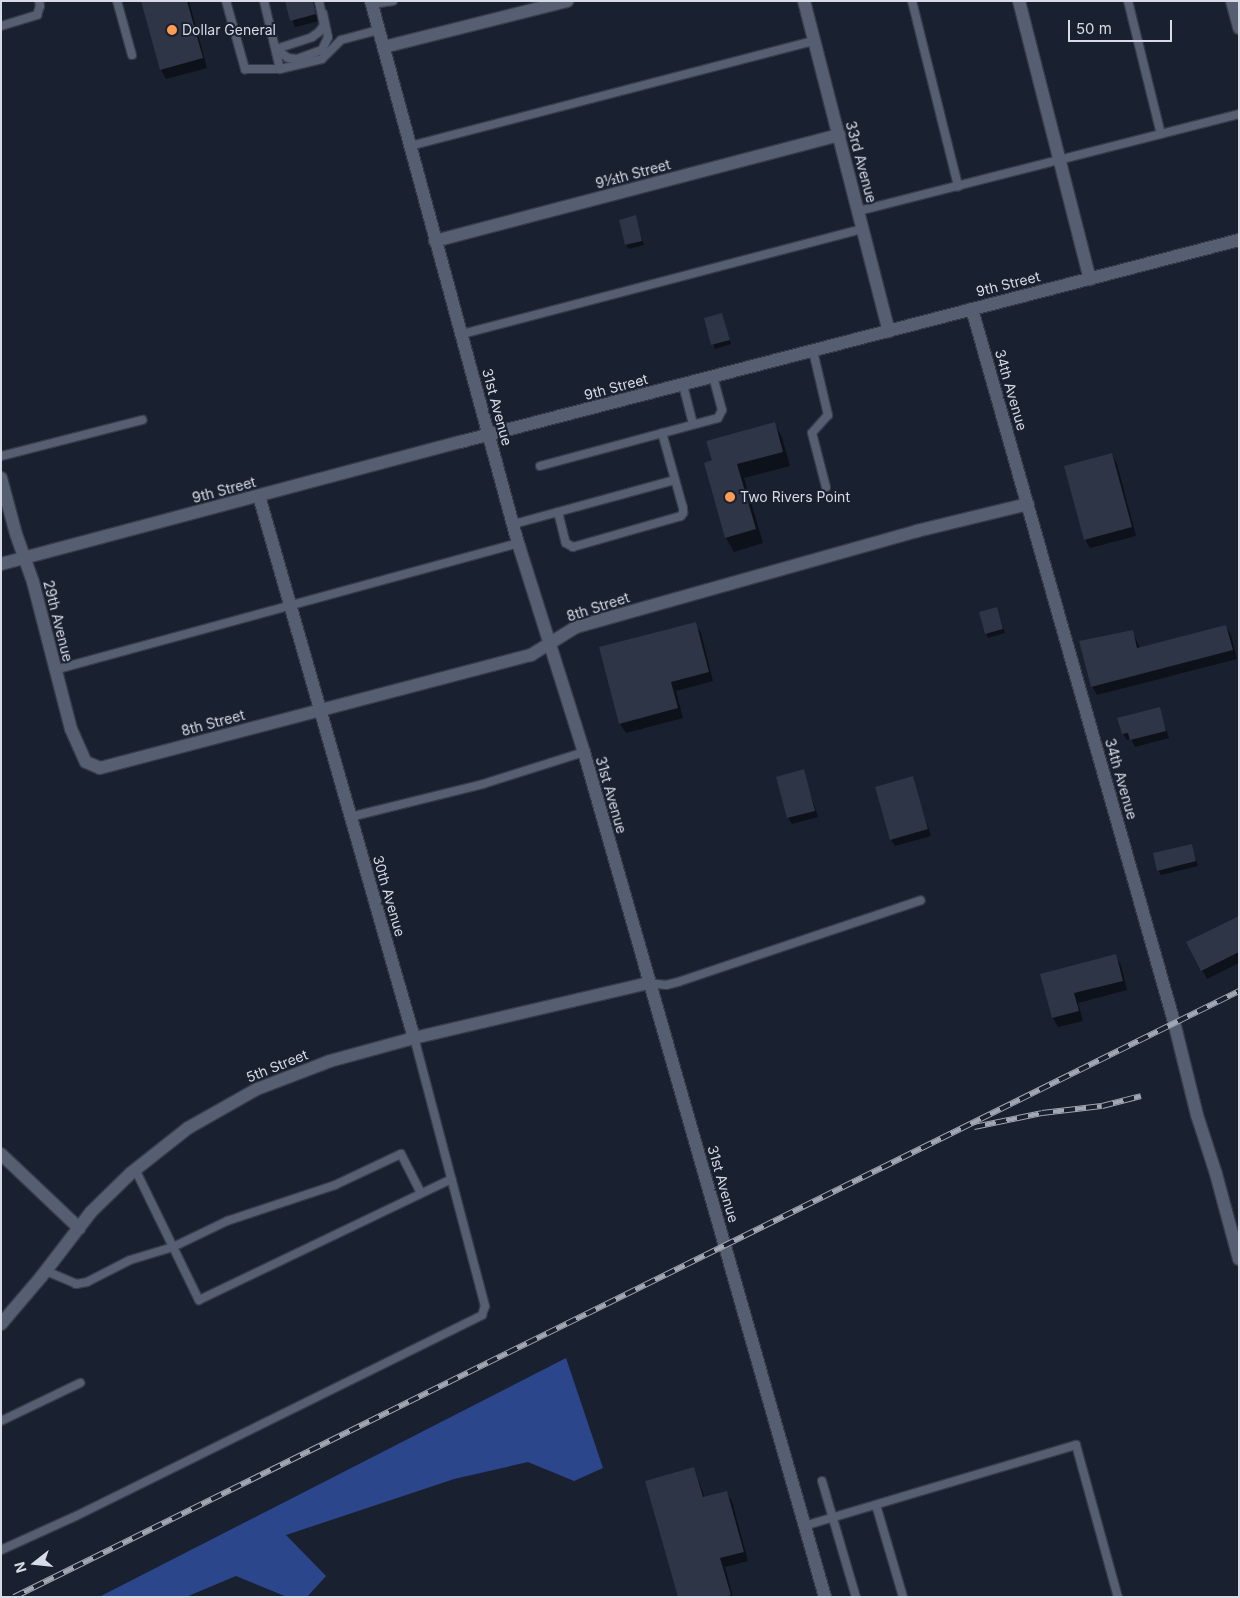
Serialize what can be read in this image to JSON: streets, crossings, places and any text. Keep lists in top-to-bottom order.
{
  "streets": {
    "street": [
      "33rd Avenue",
      "9½th Street",
      "9th Street",
      "34th Avenue",
      "31st Avenue",
      "8th Street",
      "29th Avenue",
      "30th Avenue",
      "5th Street"
    ]
  },
  "crossings": [
    ["33rd Avenue", "9½th Street"],
    ["33rd Avenue", "9th Street"],
    ["9½th Street", "31st Avenue"],
    ["9th Street", "34th Avenue"],
    ["9th Street", "31st Avenue"],
    ["9th Street", "29th Avenue"],
    ["9th Street", "30th Avenue"],
    ["34th Avenue", "8th Street"],
    ["31st Avenue", "8th Street"],
    ["31st Avenue", "5th Street"],
    ["8th Street", "29th Avenue"],
    ["8th Street", "30th Avenue"],
    ["30th Avenue", "5th Street"]
  ],
  "places": ["Dollar General", "Two Rivers Point"],
  "scale_bar": "50 m",
  "north": "left"
}
